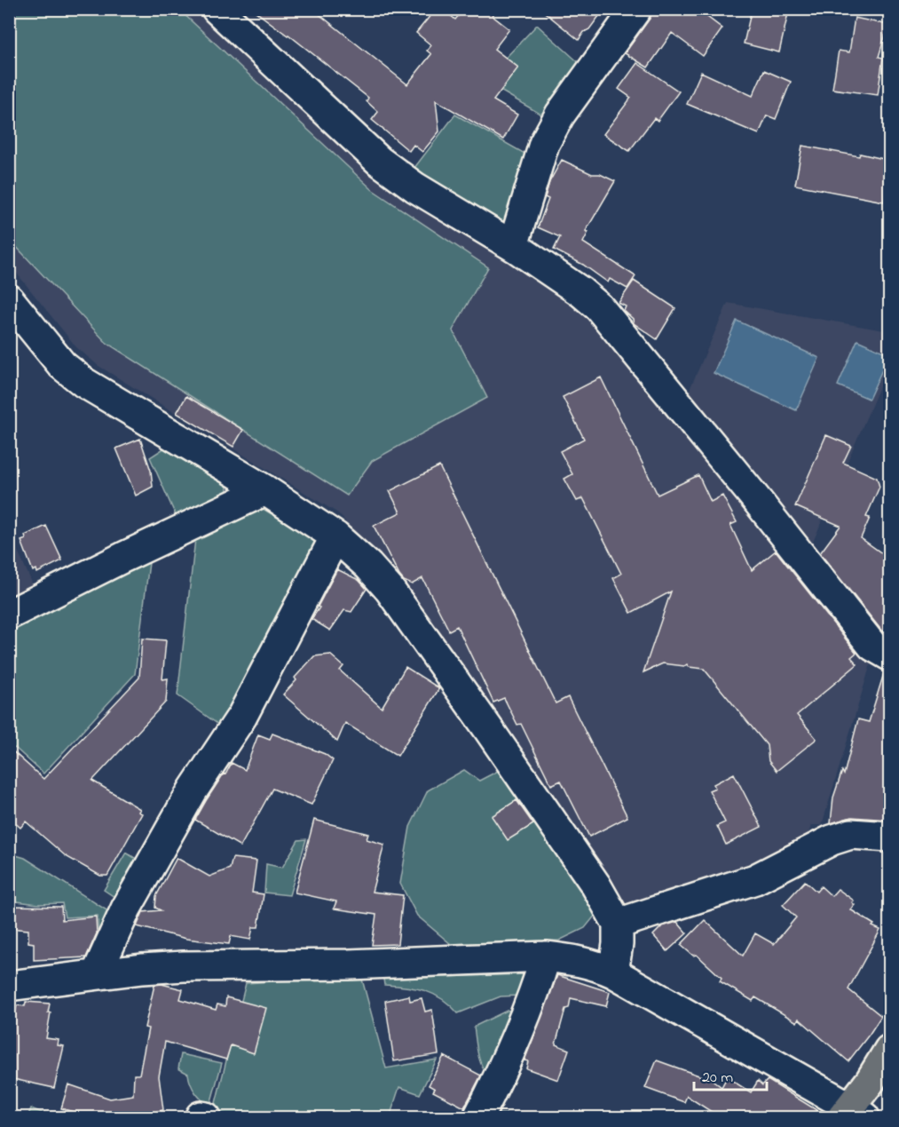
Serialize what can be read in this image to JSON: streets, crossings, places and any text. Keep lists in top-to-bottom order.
{
  "scale_bar": "20 m"
}
